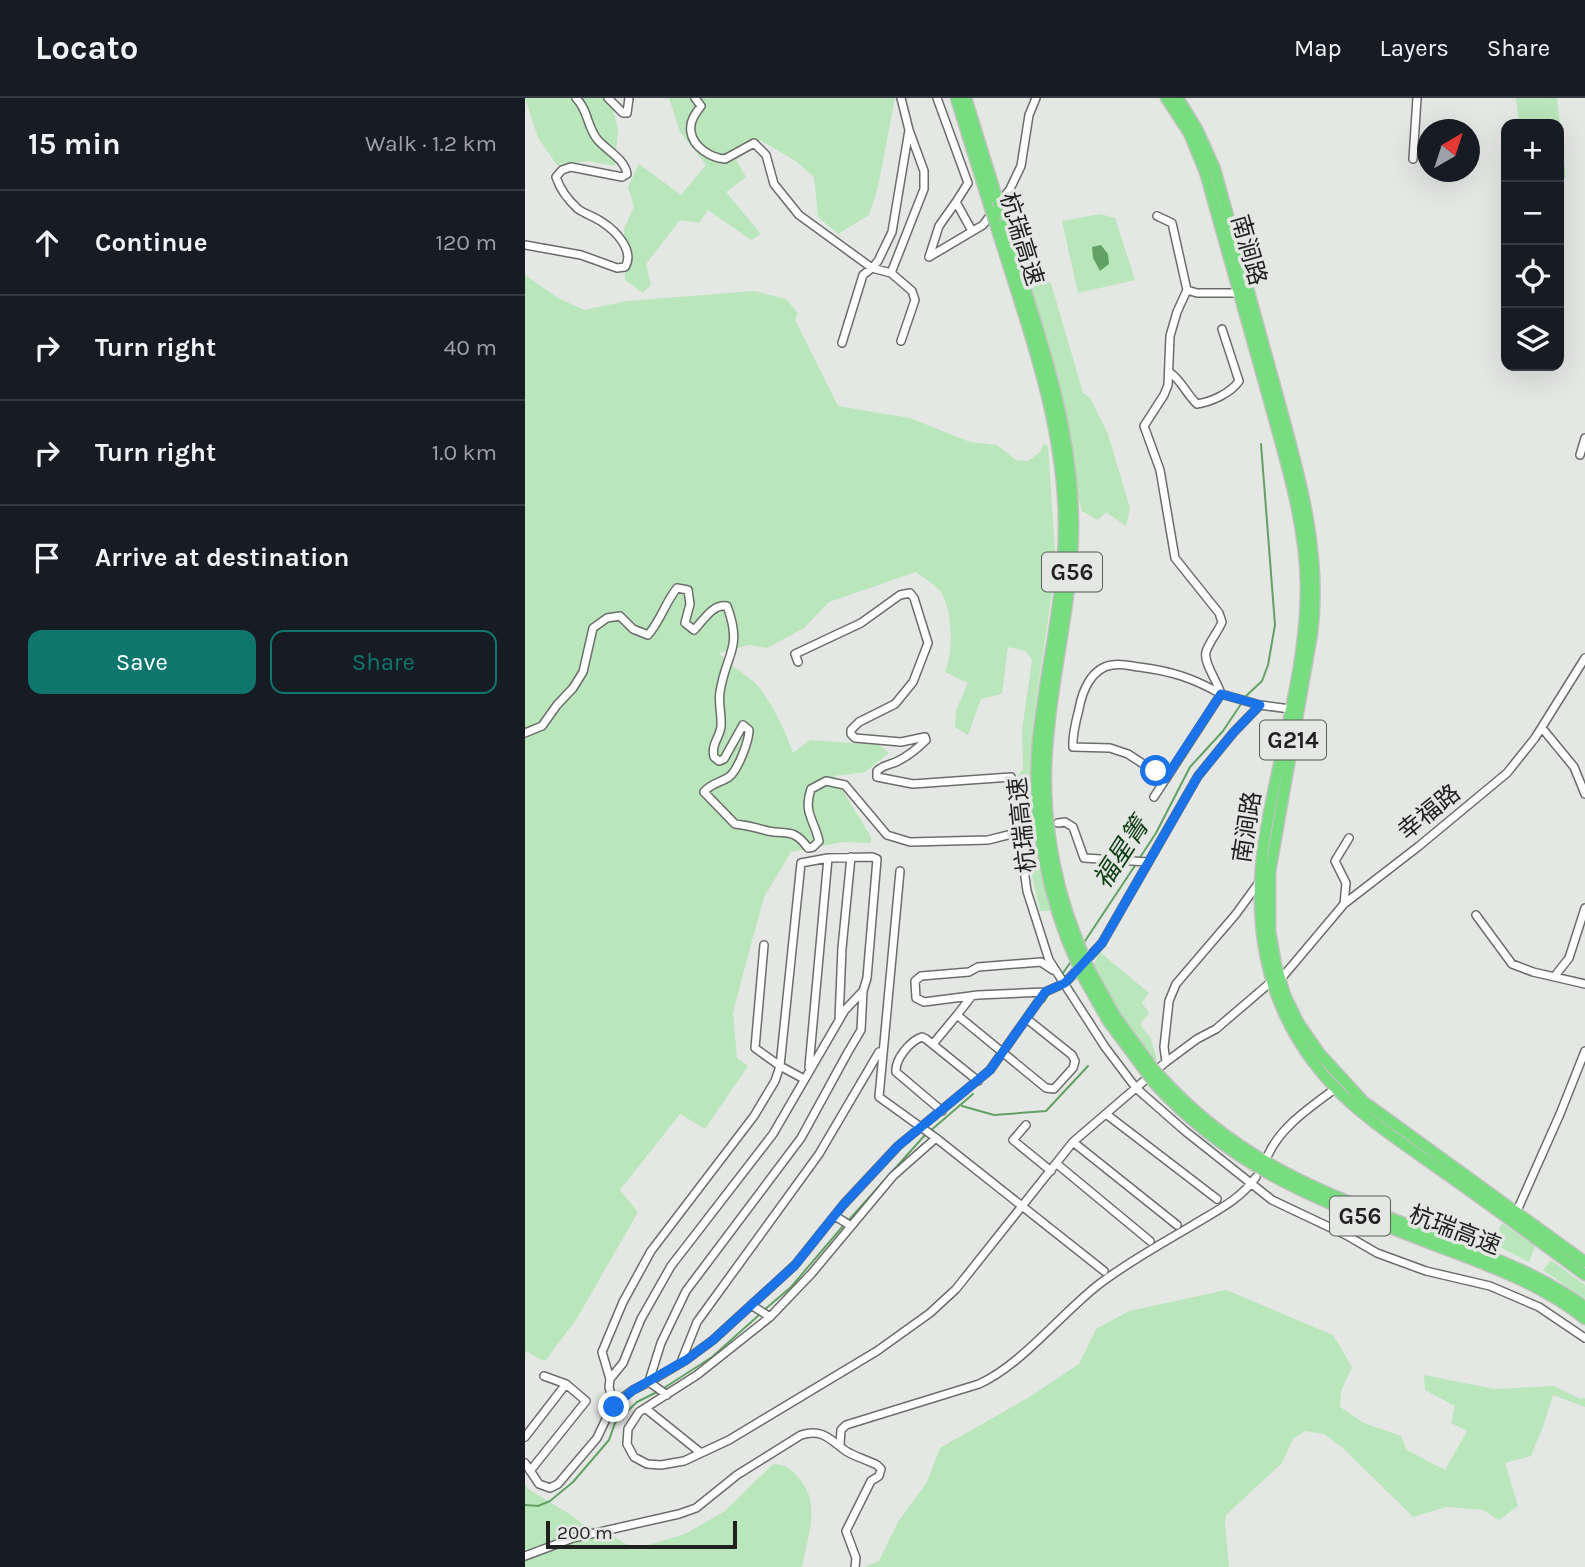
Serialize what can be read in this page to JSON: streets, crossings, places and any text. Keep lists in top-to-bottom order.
{
  "streets": {
    "highway": [
      "杭瑞高速",
      "南涧路",
      "G56",
      "G214"
    ],
    "street": ["幸福路"]
  },
  "crossings": [
    ["南涧路", "幸福路"]
  ],
  "water": ["福星箐"],
  "scale_bar": "200 m",
  "north": "top right",
  "page": {
    "header": "Locato",
    "nav": ["Map", "Layers", "Share"],
    "heading": ["15 min", "Walk · 1.2 km"],
    "map_buttons": ["+", "−"],
    "list": [
      ["Continue", "120 m"],
      ["Turn right", "40 m"],
      ["Turn right", "1.0 km"],
      "Arrive at destination"
    ],
    "buttons": ["Save", "Share"],
    "scale": "200 m"
  }
}
